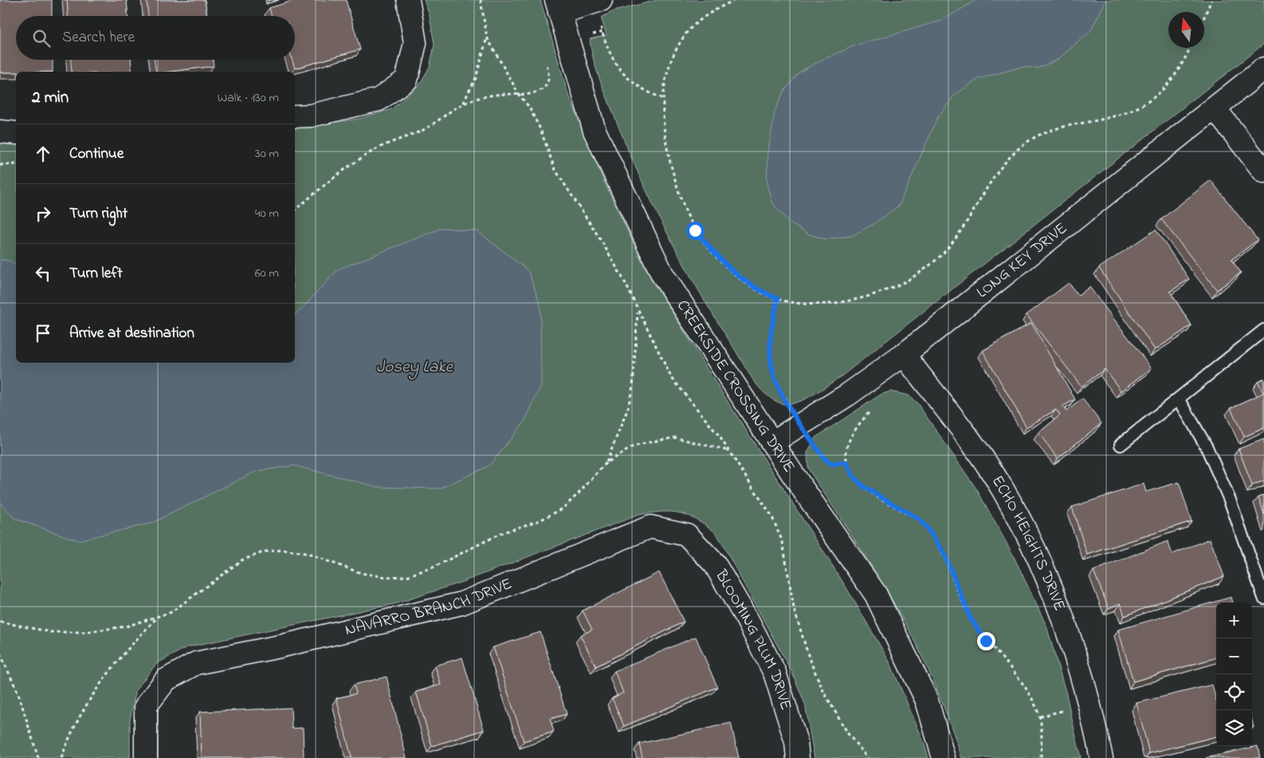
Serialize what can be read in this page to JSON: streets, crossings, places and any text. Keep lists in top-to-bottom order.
{
  "streets": {
    "street": [
      "LONG KEY DRIVE",
      "CREEKSIDE CROSSING DRIVE",
      "ECHO HEIGHTS DRIVE",
      "NAVARRO BRANCH DRIVE",
      "BLOOMING PLUM DRIVE"
    ]
  },
  "crossings": [
    ["LONG KEY DRIVE", "CREEKSIDE CROSSING DRIVE"],
    ["LONG KEY DRIVE", "ECHO HEIGHTS DRIVE"],
    ["NAVARRO BRANCH DRIVE", "BLOOMING PLUM DRIVE"]
  ],
  "water": ["Josey Lake"],
  "north": "top",
  "page": {
    "search": "Search here",
    "heading": ["2 min", "Walk · 130 m"],
    "list": [
      ["Continue", "30 m"],
      ["Turn right", "40 m"],
      ["Turn left", "60 m"],
      "Arrive at destination"
    ],
    "map_buttons": ["+", "−"]
  }
}
